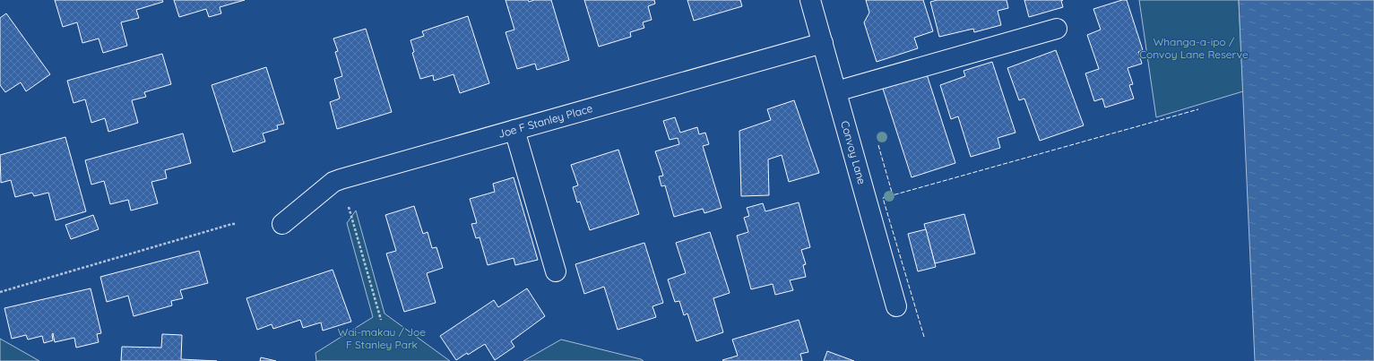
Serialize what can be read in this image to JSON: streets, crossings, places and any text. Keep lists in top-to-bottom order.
{
  "streets": {
    "street": ["Joe F Stanley Place", "Convoy Lane"]
  },
  "crossings": [
    ["Joe F Stanley Place", "Convoy Lane"]
  ],
  "parks": ["Whanga-a-ipo / Convoy Lane Reserve", "Wai-makau / Joe F Stanley Park"]
}
